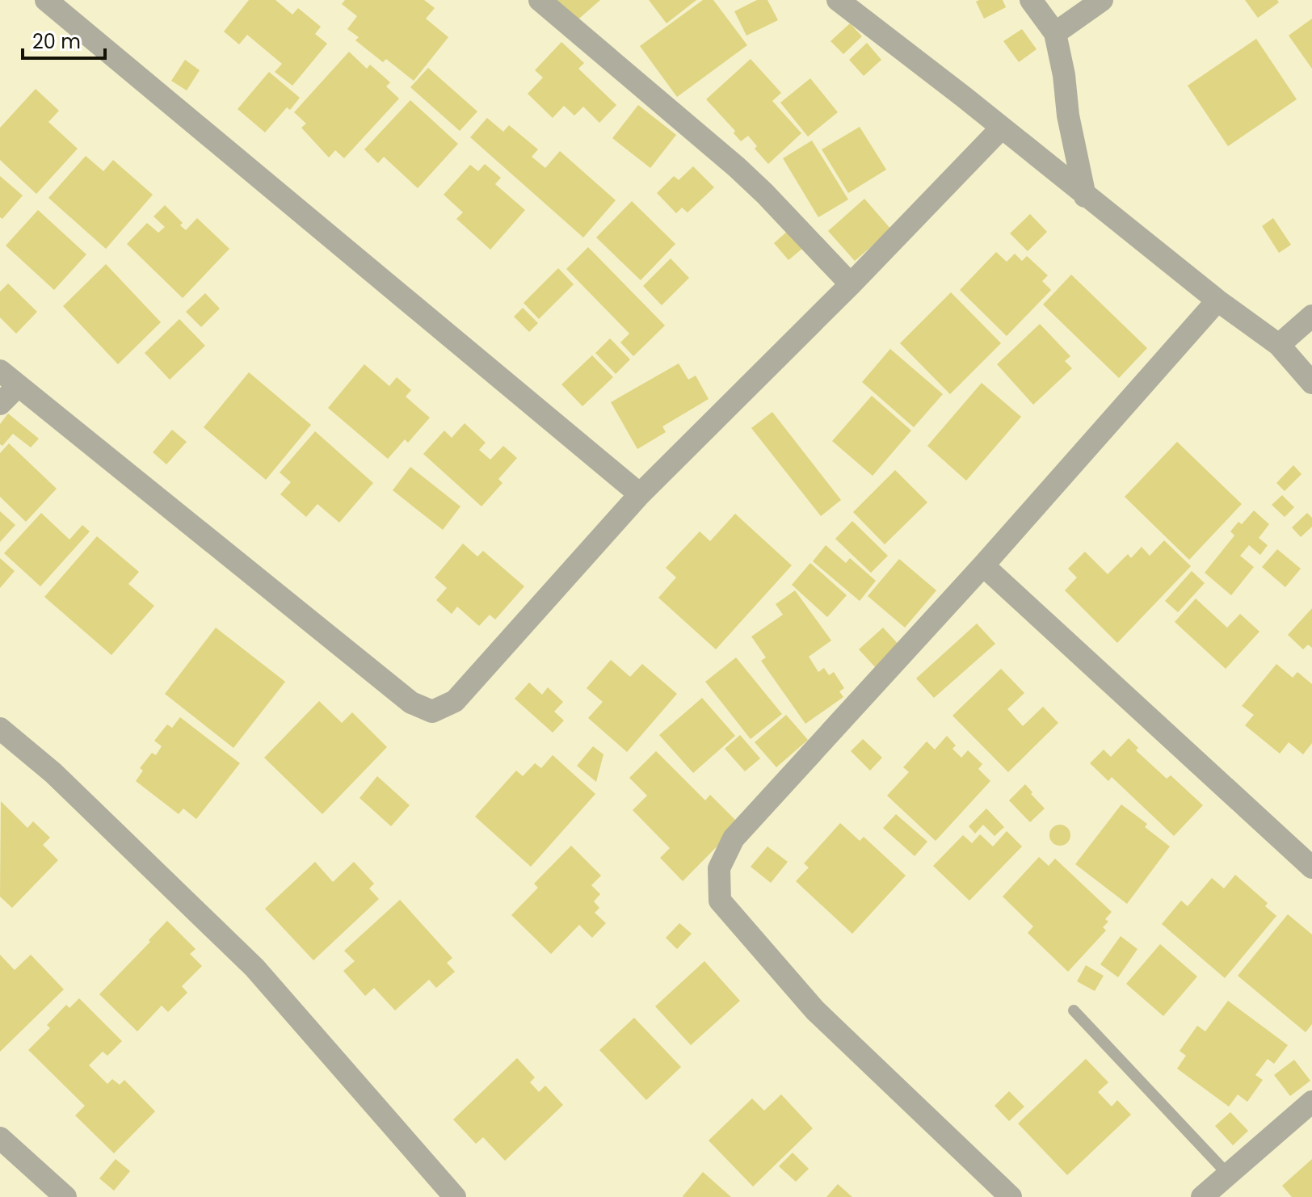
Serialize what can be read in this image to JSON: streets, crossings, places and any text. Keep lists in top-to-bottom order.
{
  "scale_bar": "20 m"
}
